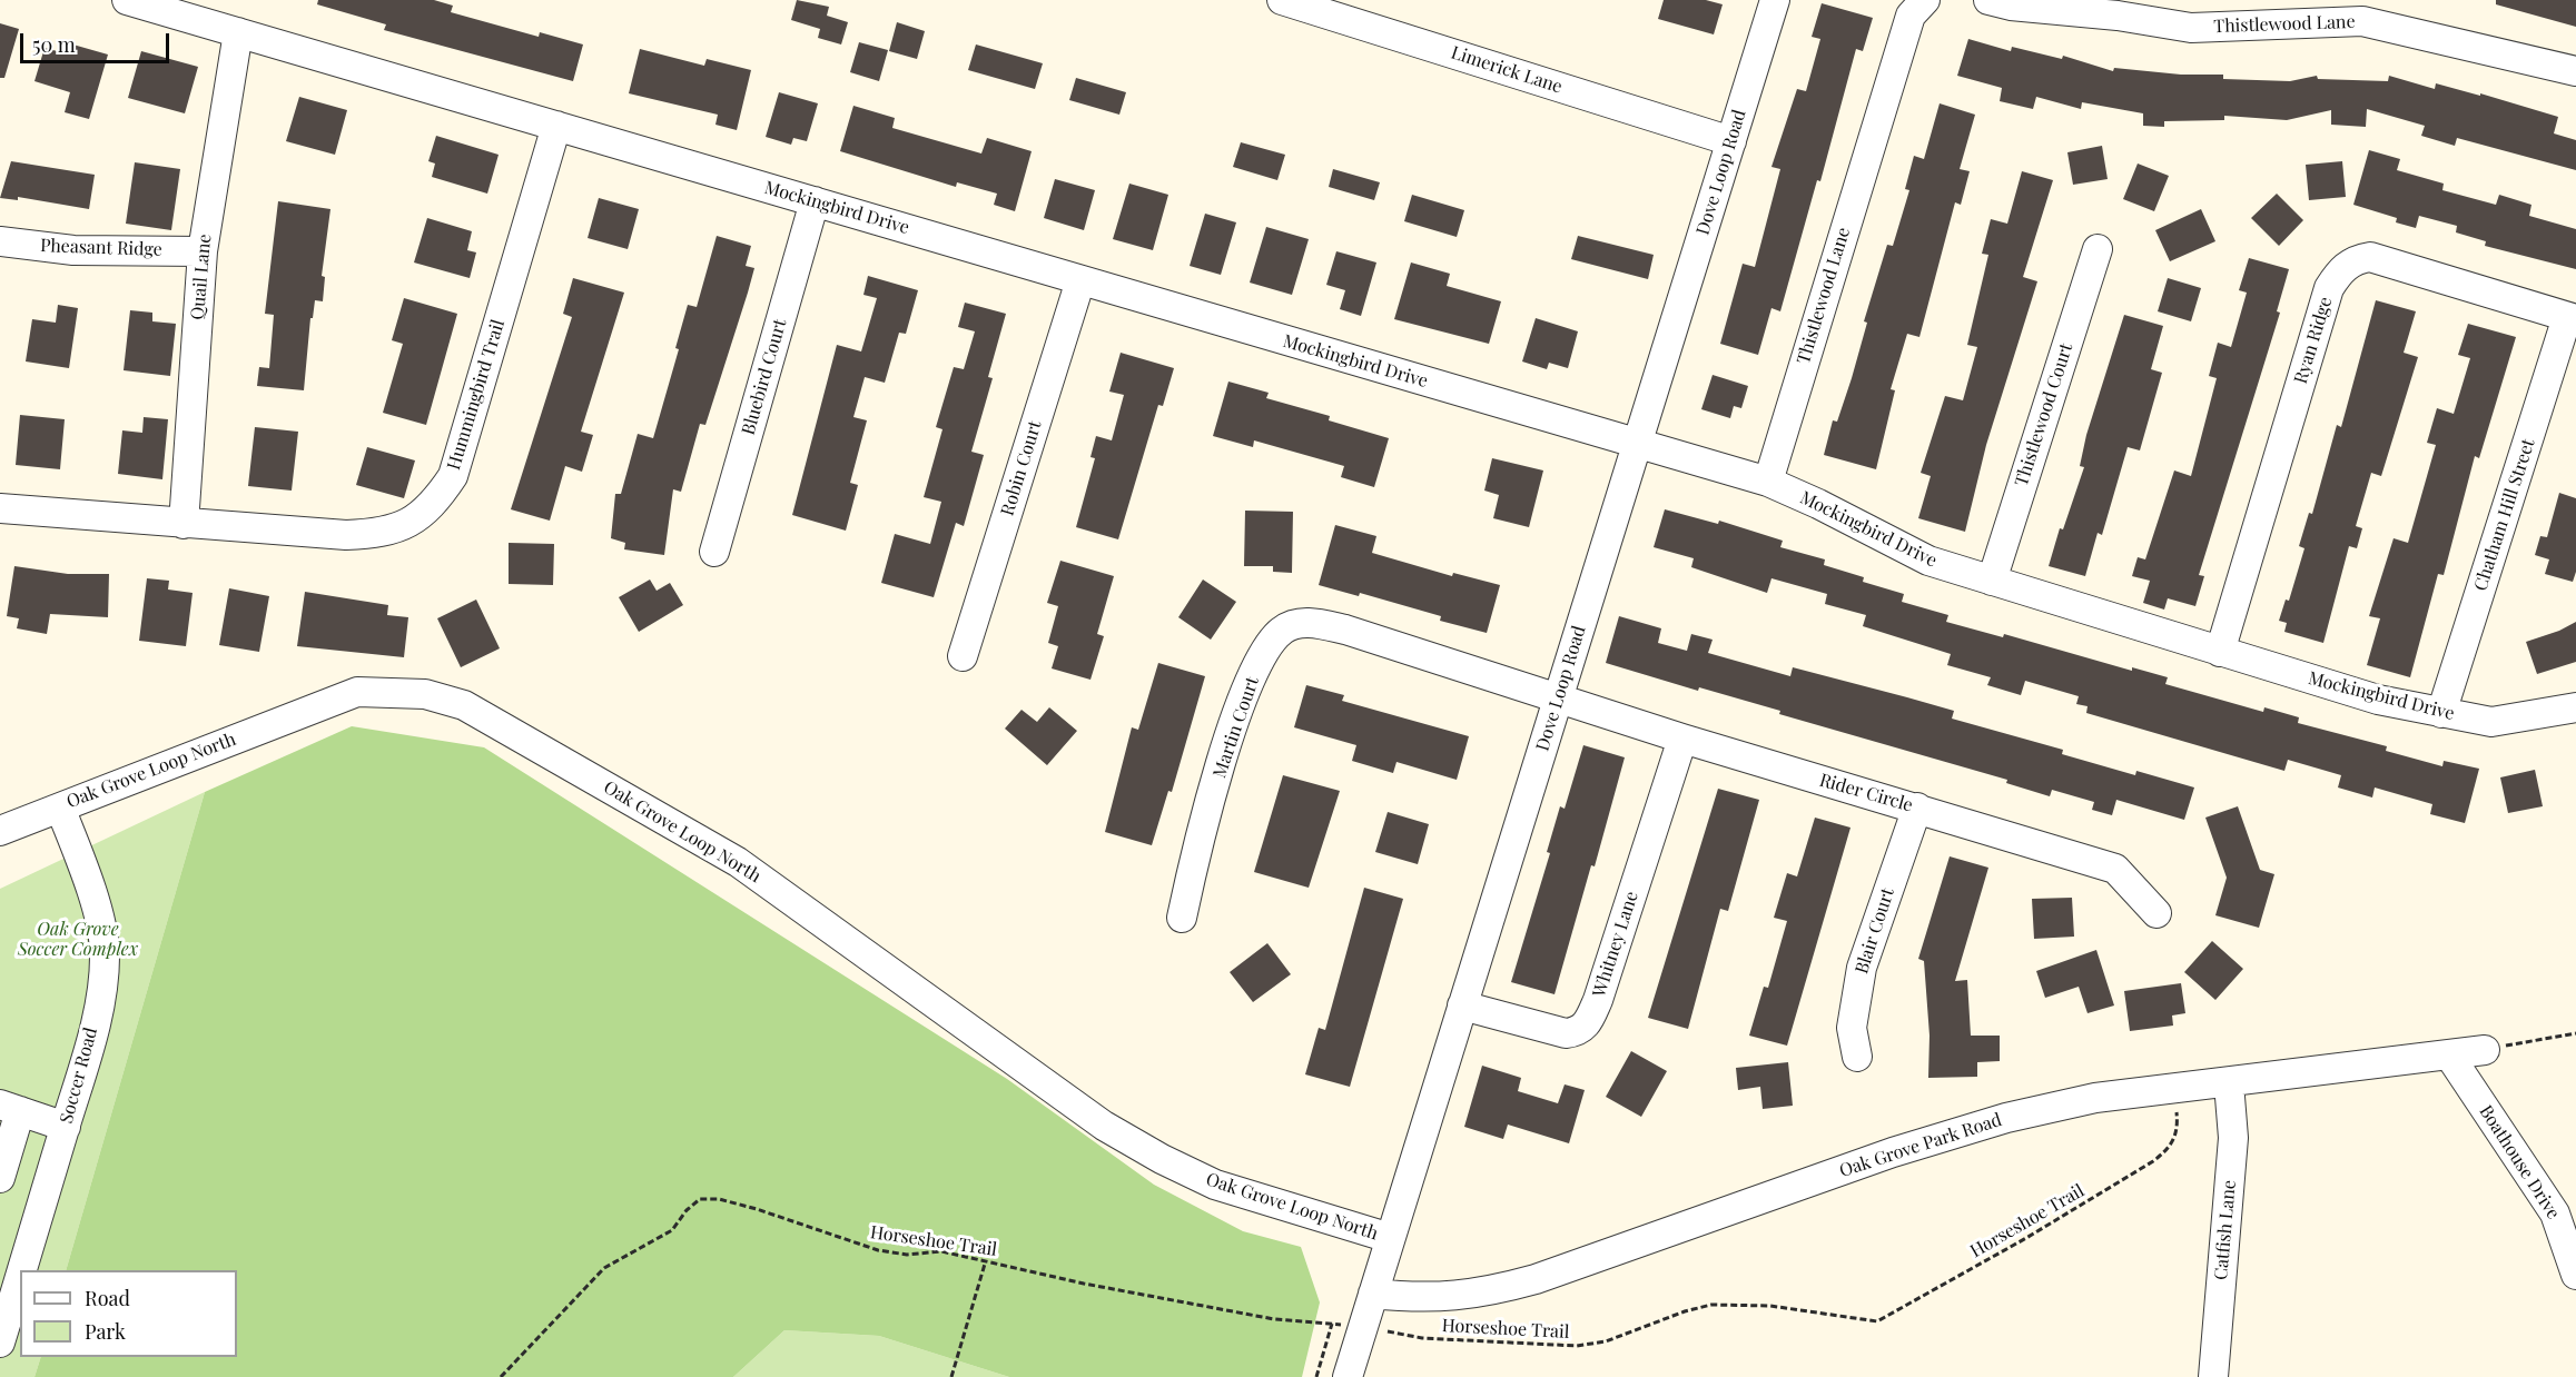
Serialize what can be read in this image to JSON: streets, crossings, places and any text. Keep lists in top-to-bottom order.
{
  "streets": {
    "street": [
      "Thistlewood Lane",
      "Limerick Lane",
      "Dove Loop Road",
      "Mockingbird Drive",
      "Pheasant Ridge",
      "Quail Lane",
      "Ryan Ridge",
      "Bluebird Court",
      "Hummingbird Trail",
      "Thistlewood Court",
      "Robin Court",
      "Chatham Hill Street",
      "Martin Court",
      "Oak Grove Loop North",
      "Rider Circle",
      "Blair Court",
      "Whitney Lane",
      "Soccer Road",
      "Oak Grove Park Road",
      "Boathouse Drive",
      "Catfish Lane"
    ],
    "path": ["Horseshoe Trail"]
  },
  "crossings": [
    ["Thistlewood Lane", "Mockingbird Drive"],
    ["Limerick Lane", "Dove Loop Road"],
    ["Dove Loop Road", "Mockingbird Drive"],
    ["Dove Loop Road", "Martin Court"],
    ["Dove Loop Road", "Oak Grove Loop North"],
    ["Dove Loop Road", "Rider Circle"],
    ["Dove Loop Road", "Whitney Lane"],
    ["Dove Loop Road", "Oak Grove Park Road"],
    ["Dove Loop Road", "Horseshoe Trail"],
    ["Mockingbird Drive", "Quail Lane"],
    ["Mockingbird Drive", "Ryan Ridge"],
    ["Mockingbird Drive", "Bluebird Court"],
    ["Mockingbird Drive", "Hummingbird Trail"],
    ["Mockingbird Drive", "Thistlewood Court"],
    ["Mockingbird Drive", "Robin Court"],
    ["Mockingbird Drive", "Chatham Hill Street"],
    ["Pheasant Ridge", "Quail Lane"],
    ["Quail Lane", "Hummingbird Trail"],
    ["Ryan Ridge", "Chatham Hill Street"],
    ["Martin Court", "Rider Circle"],
    ["Oak Grove Loop North", "Soccer Road"],
    ["Rider Circle", "Blair Court"],
    ["Rider Circle", "Whitney Lane"],
    ["Oak Grove Park Road", "Boathouse Drive"],
    ["Oak Grove Park Road", "Horseshoe Trail"],
    ["Oak Grove Park Road", "Catfish Lane"]
  ],
  "parks": ["Oak Grove Soccer Complex"],
  "legend": ["Road", "Park"],
  "scale_bar": "50 m"
}
